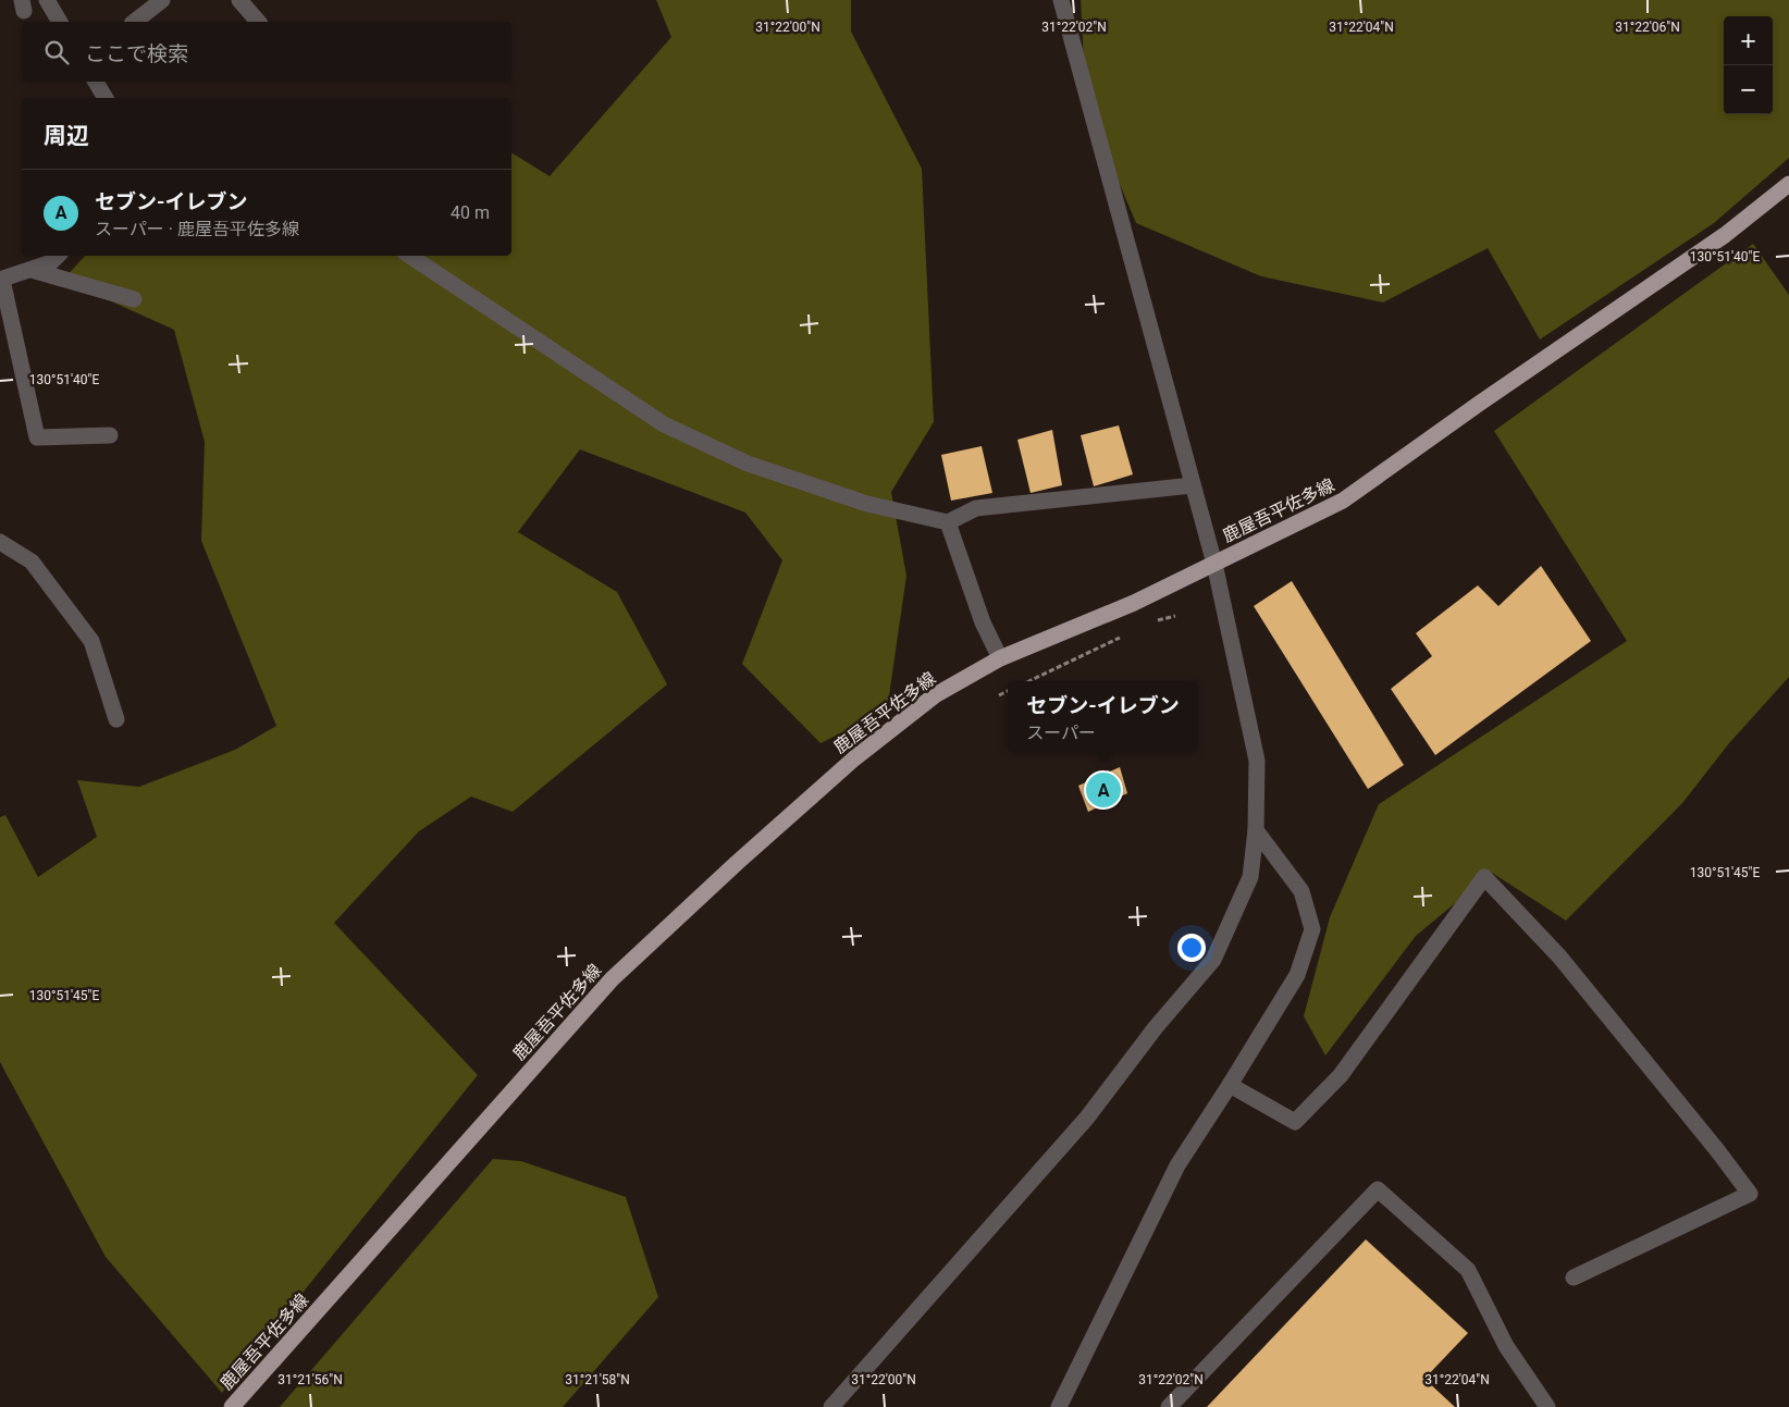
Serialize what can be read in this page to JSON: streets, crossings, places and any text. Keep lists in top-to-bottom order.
{
  "streets": {
    "main road": ["鹿屋吾平佐多線"]
  },
  "page": {
    "map_buttons": ["+", "−"],
    "search": "ここで検索",
    "heading": "周辺",
    "list": [
      {
        "mark": "A",
        "name": "セブン-イレブン",
        "note": "スーパー · 鹿屋吾平佐多線",
        "value": "40 m"
      }
    ],
    "popup": ["セブン-イレブン", "スーパー"],
    "pins": "A"
  },
  "coordinates": [
    "31°22'00\"N",
    "31°22'02\"N",
    "31°22'04\"N",
    "31°22'06\"N",
    "130°51'40\"E",
    "130°51'45\"E",
    "31°21'56\"N",
    "31°21'58\"N"
  ]
}
